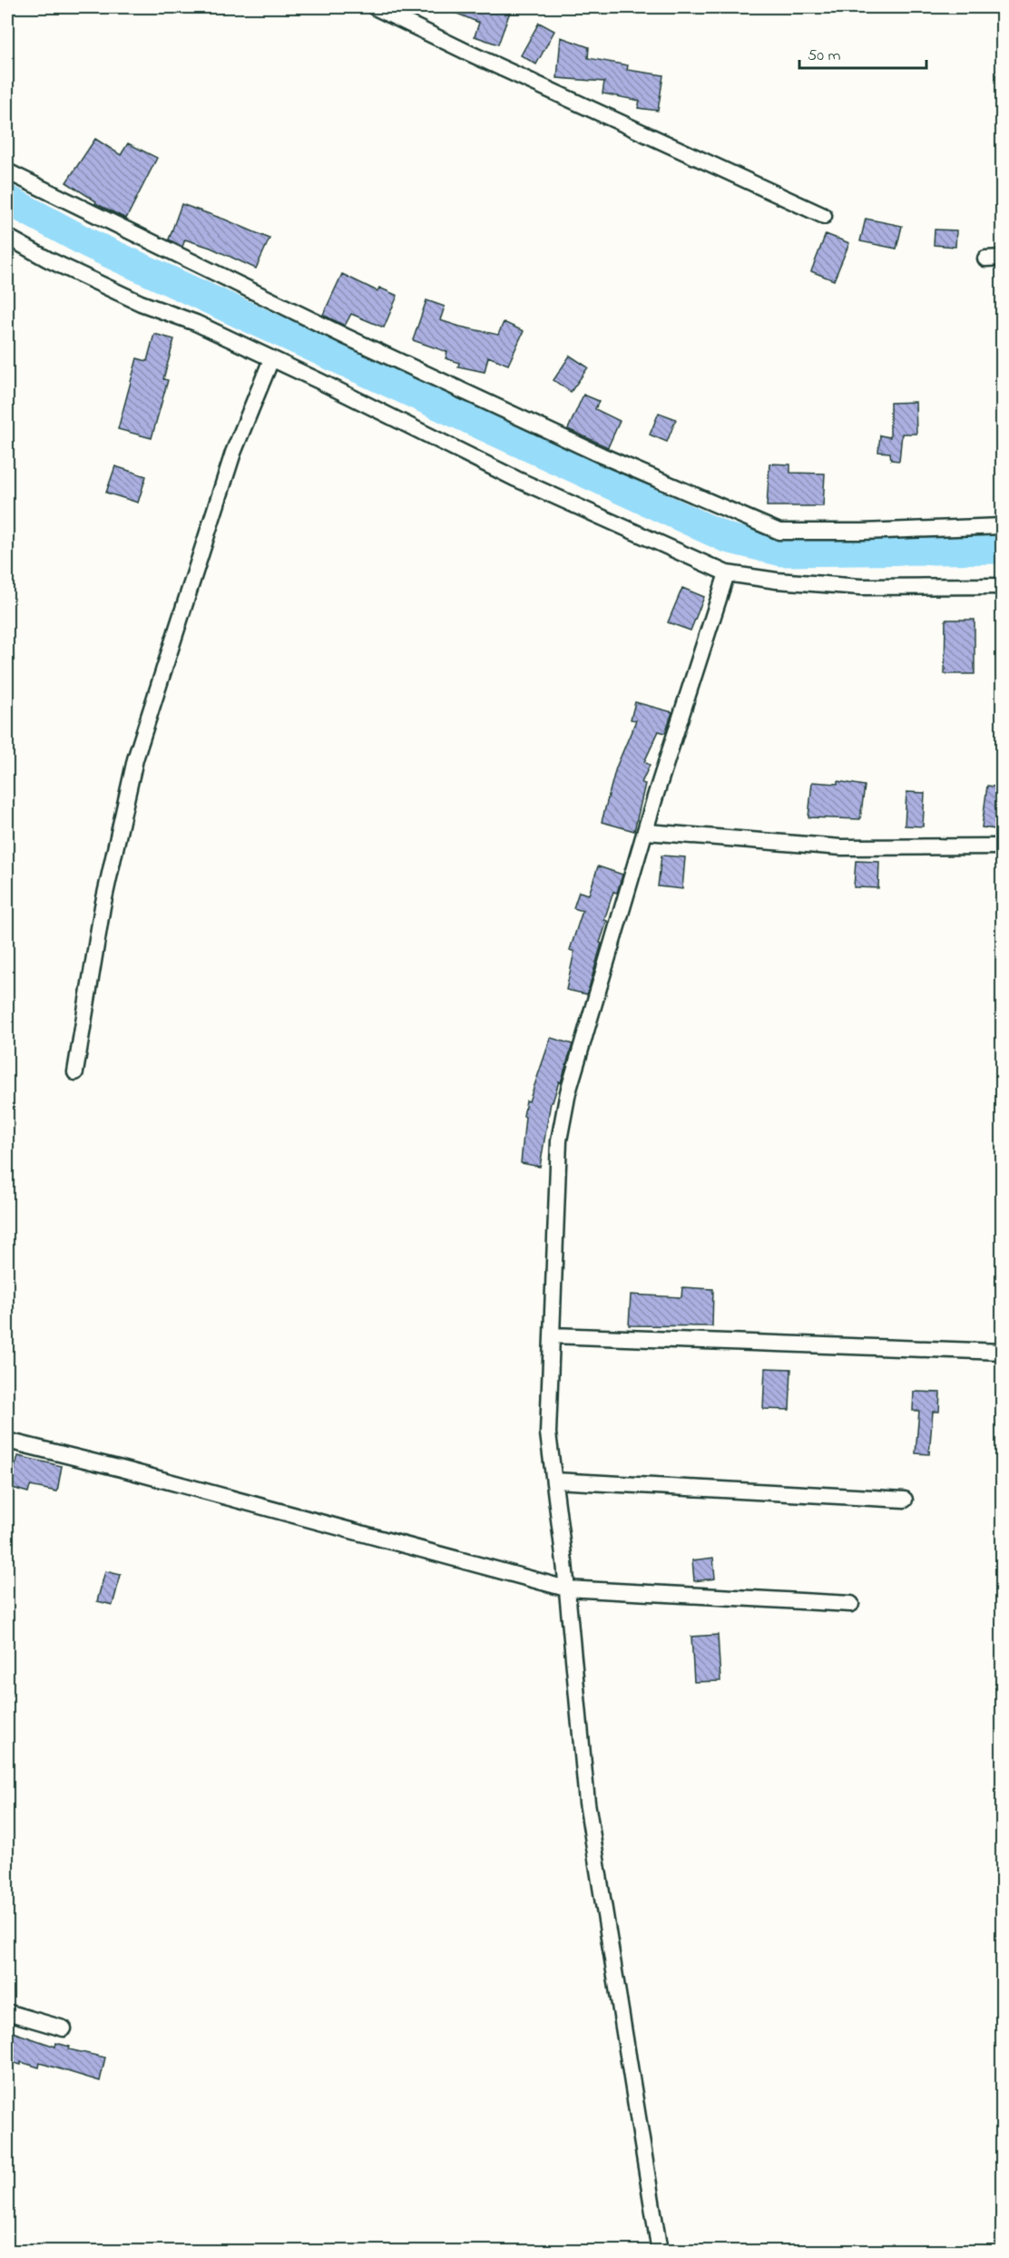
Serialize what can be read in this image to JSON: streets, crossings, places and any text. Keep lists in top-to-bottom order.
{
  "scale_bar": "50 m"
}
